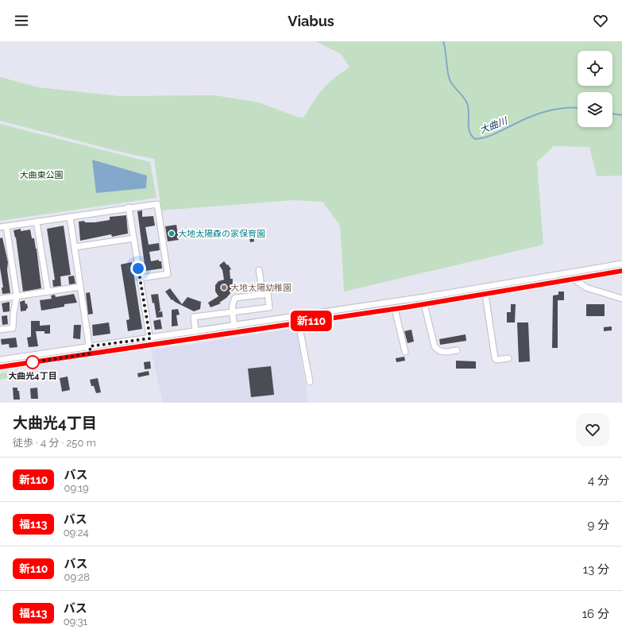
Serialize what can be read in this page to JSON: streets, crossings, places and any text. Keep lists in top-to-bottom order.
{
  "water": ["大曲川"],
  "parks": ["大曲東公園"],
  "places": ["大地太陽森の家保育園", "大地太陽幼稚園", "大曲光4丁目"],
  "lines": ["bus line 新110"],
  "page": {
    "header": "Viabus",
    "on_map": "新110",
    "heading": ["大曲光4丁目", "徒歩 · 4 分 · 250 m"],
    "list": [
      {
        "mark": "新110",
        "name": "バス",
        "note": "09:19",
        "value": "4 分"
      },
      {
        "mark": "福113",
        "name": "バス",
        "note": "09:24",
        "value": "9 分"
      },
      {
        "mark": "新110",
        "name": "バス",
        "note": "09:28",
        "value": "13 分"
      },
      {
        "mark": "福113",
        "name": "バス",
        "note": "09:31",
        "value": "16 分"
      }
    ]
  }
}
